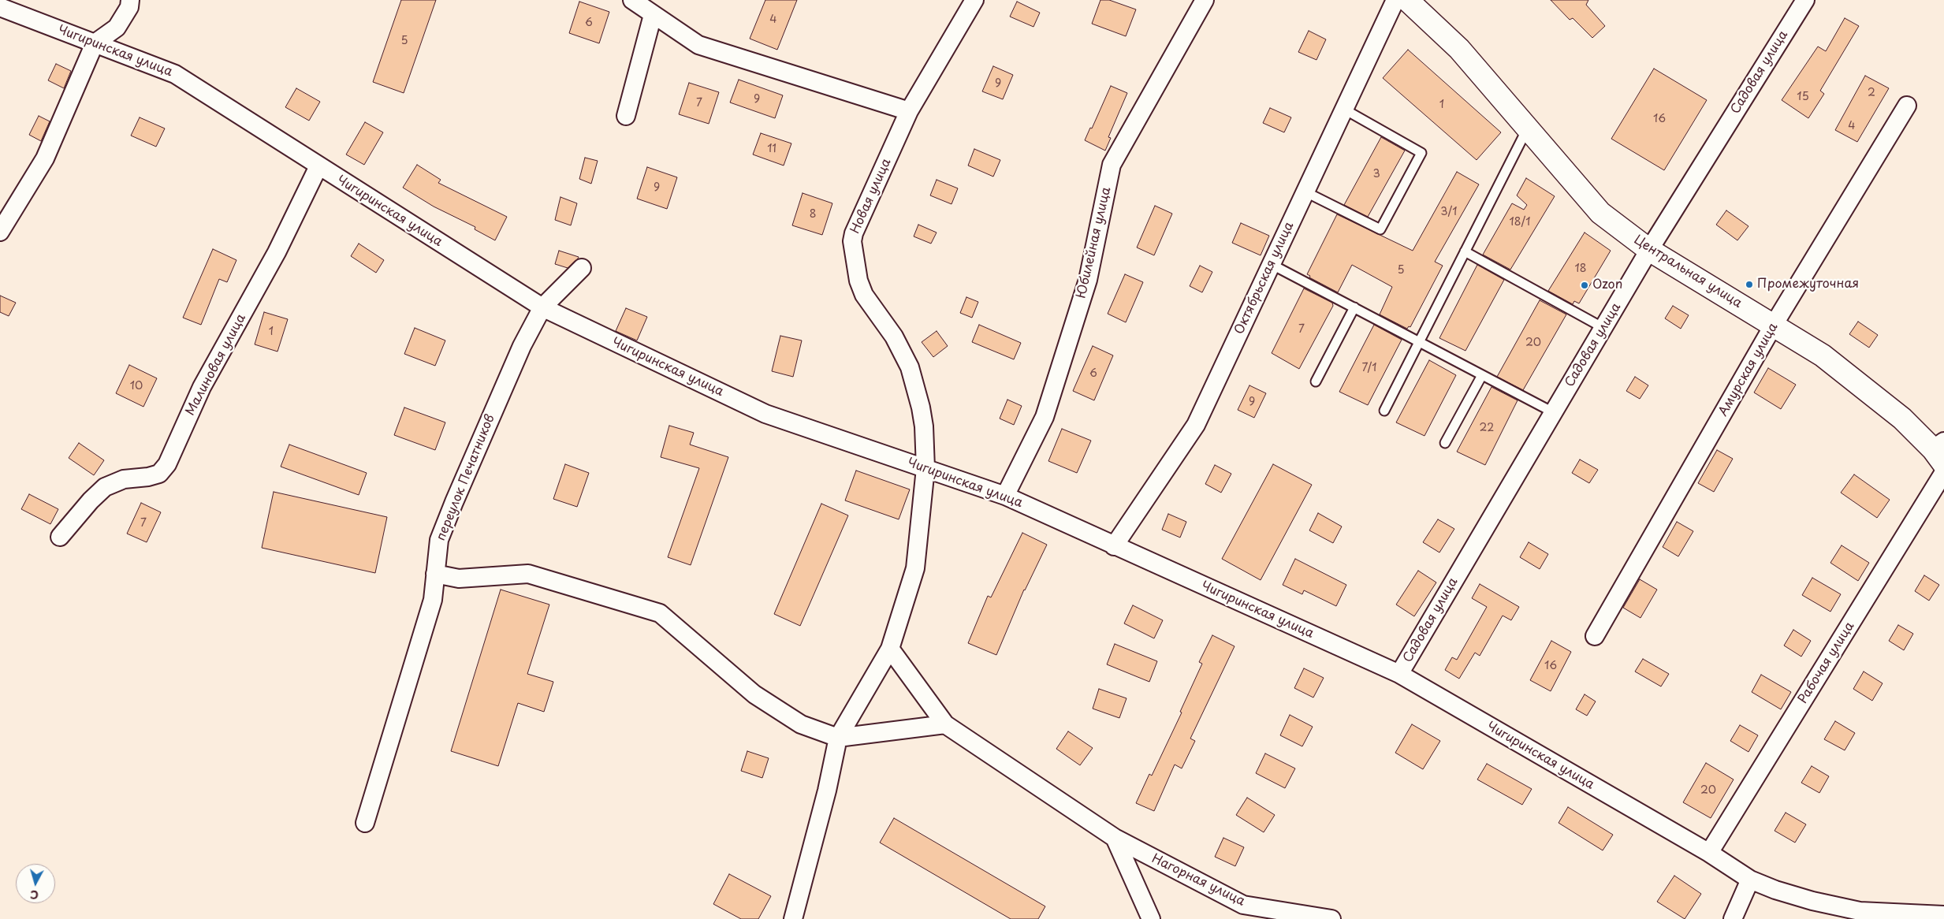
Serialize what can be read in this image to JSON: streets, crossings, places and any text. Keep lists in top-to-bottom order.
{
  "streets": {
    "street": [
      "Чигиринская улица",
      "Садовая улица",
      "Новая улица",
      "Юбилейная улица",
      "Центральная улица",
      "Октябрьская улица",
      "Малиновая улица",
      "Амурская улица",
      "переулок Печатников",
      "Рабочая улица",
      "Нагорная улица"
    ]
  },
  "crossings": [
    ["Чигиринская улица", "Садовая улица"],
    ["Чигиринская улица", "Новая улица"],
    ["Чигиринская улица", "Юбилейная улица"],
    ["Чигиринская улица", "Октябрьская улица"],
    ["Чигиринская улица", "Малиновая улица"],
    ["Чигиринская улица", "переулок Печатников"],
    ["Чигиринская улица", "Рабочая улица"],
    ["Садовая улица", "Центральная улица"],
    ["Новая улица", "Нагорная улица"],
    ["Центральная улица", "Амурская улица"]
  ],
  "places": ["Промежуточная", "Ozon"],
  "house_numbers": [
    "4",
    "6",
    "5",
    "9",
    "2",
    "15",
    "9",
    "7",
    "1",
    "16",
    "4",
    "11",
    "3",
    "9",
    "3/1",
    "8",
    "18/1",
    "18",
    "5",
    "7",
    "1",
    "20",
    "7/1",
    "6",
    "10",
    "9",
    "22",
    "7",
    "16",
    "20"
  ],
  "north": "bottom"
}
